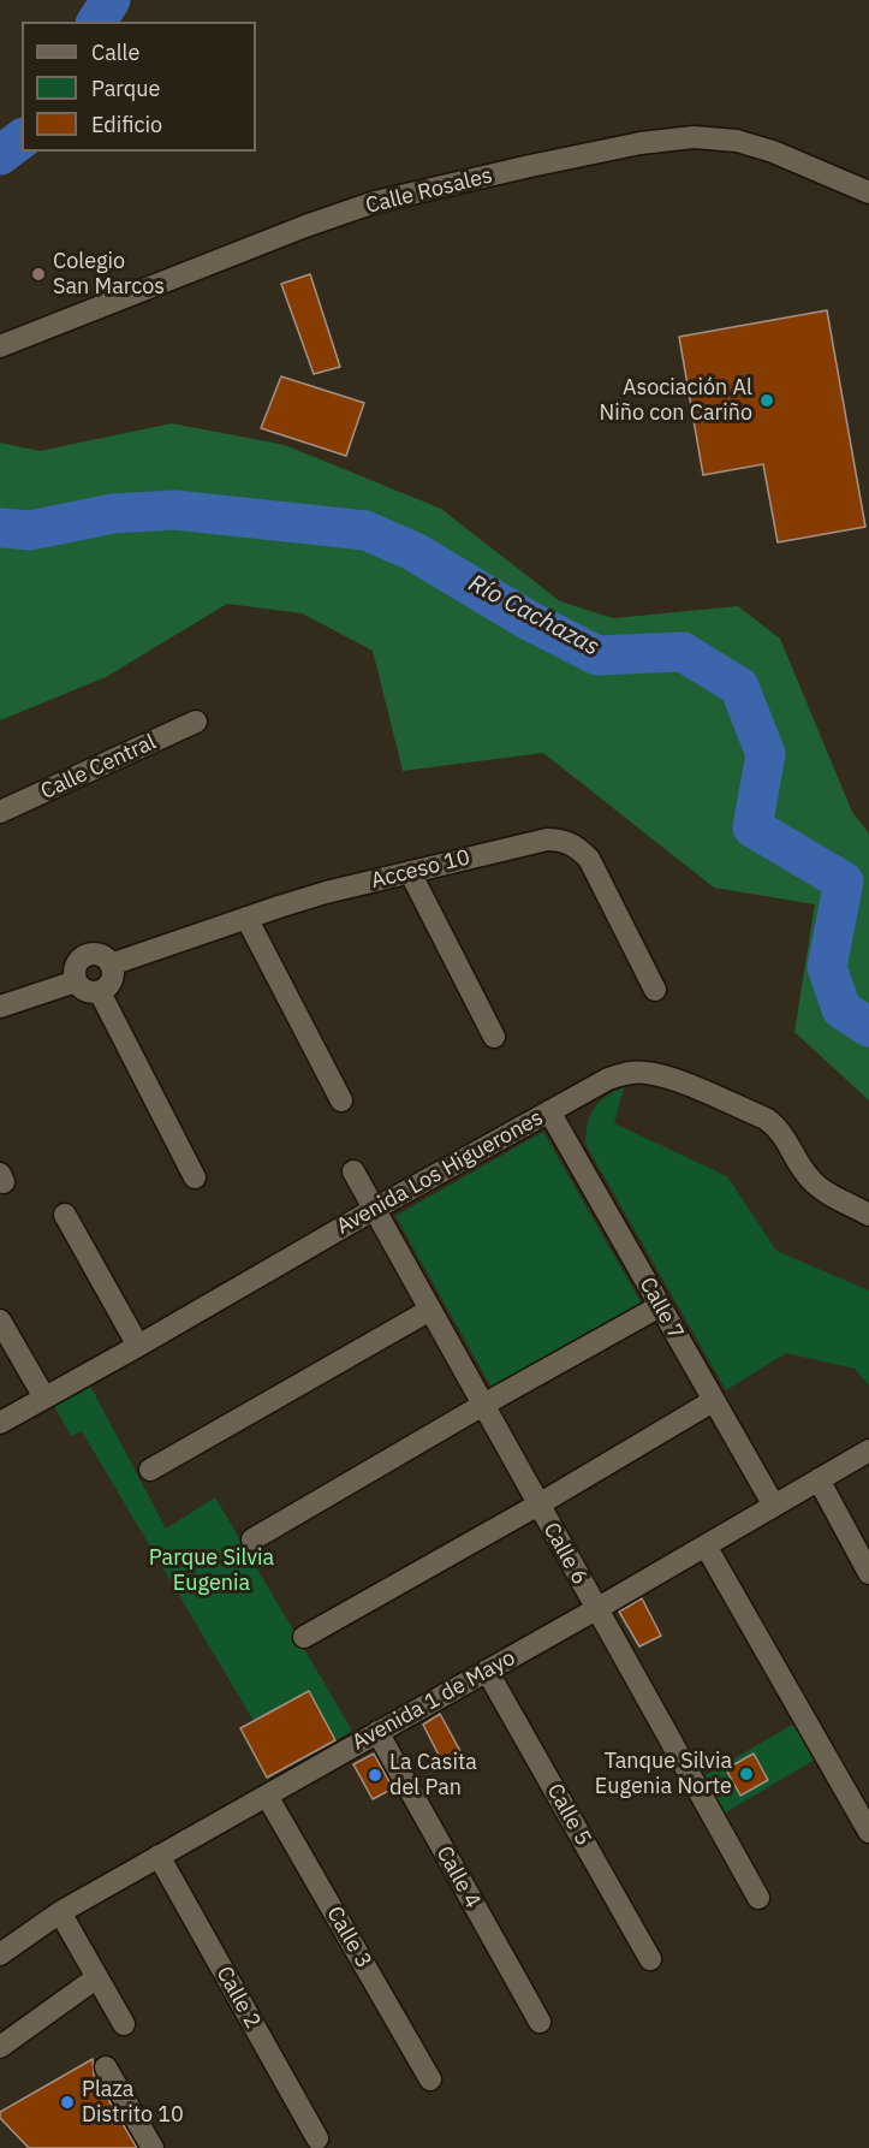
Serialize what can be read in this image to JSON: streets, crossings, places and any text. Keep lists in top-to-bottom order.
{
  "streets": {
    "street": [
      "Calle Rosales",
      "Calle Central",
      "Acceso 10",
      "Avenida Los Higuerones",
      "Calle 7",
      "Calle 6",
      "Avenida 1 de Mayo",
      "Calle 5",
      "Calle 4",
      "Calle 3",
      "Calle 2"
    ]
  },
  "crossings": [
    ["Avenida Los Higuerones", "Calle 7"],
    ["Avenida Los Higuerones", "Calle 6"],
    ["Calle 7", "Avenida 1 de Mayo"],
    ["Calle 6", "Avenida 1 de Mayo"],
    ["Avenida 1 de Mayo", "Calle 5"],
    ["Avenida 1 de Mayo", "Calle 4"],
    ["Avenida 1 de Mayo", "Calle 3"],
    ["Avenida 1 de Mayo", "Calle 2"]
  ],
  "water": ["Río Cachazas"],
  "parks": ["Parque Silvia Eugenia"],
  "places": [
    "Colegio San Marcos",
    "Asociación Al Niño con Cariño",
    "Tanque Silvia Eugenia Norte",
    "La Casita del Pan",
    "Plaza Distrito 10"
  ],
  "legend": ["Calle", "Parque", "Edificio"]
}
